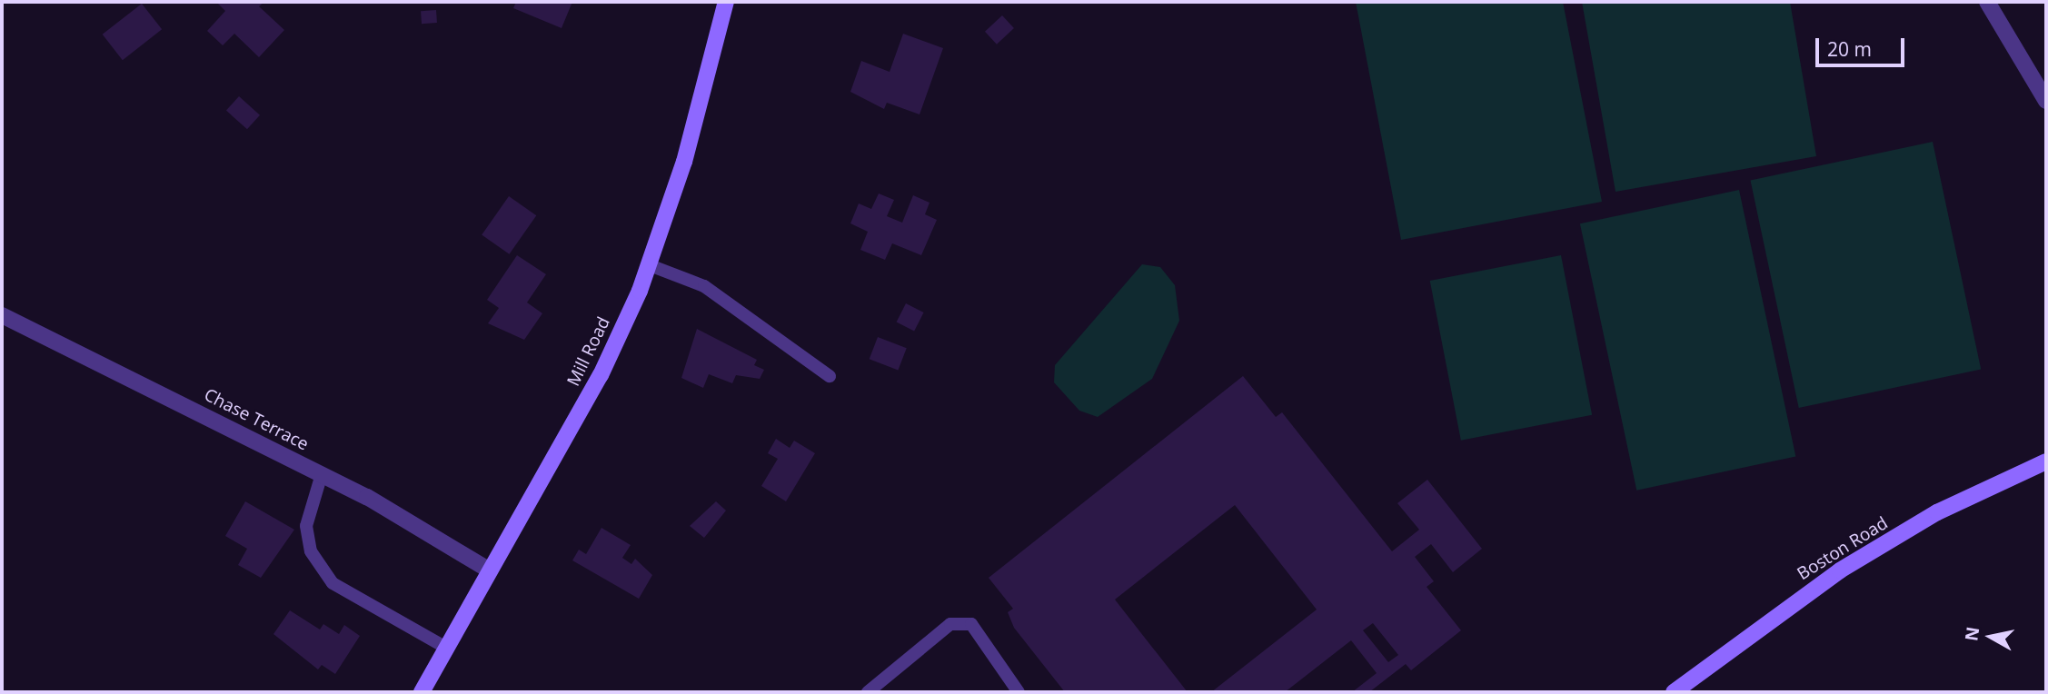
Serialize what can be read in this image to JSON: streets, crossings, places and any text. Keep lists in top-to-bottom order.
{
  "streets": {
    "main road": ["Mill Road", "Boston Road"],
    "street": ["Chase Terrace"]
  },
  "crossings": [
    ["Mill Road", "Chase Terrace"]
  ],
  "scale_bar": "20 m",
  "north": "left"
}
